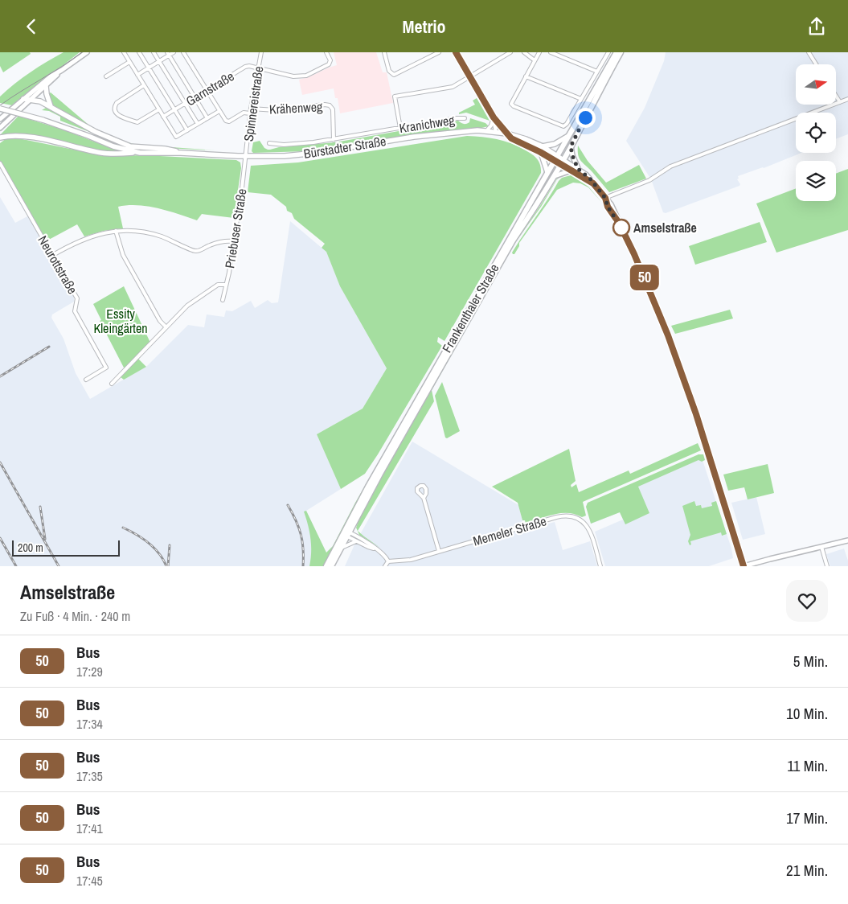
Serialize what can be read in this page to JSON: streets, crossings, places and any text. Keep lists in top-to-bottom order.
{
  "streets": {
    "main road": ["Bürstadter Straße", "Frankenthaler Straße"],
    "street": [
      "Garnstraße",
      "Spinnereistraße",
      "Krähenweg",
      "Kranichweg",
      "Priebuser Straße",
      "Neurottstraße",
      "Memeler Straße"
    ]
  },
  "crossings": [
    ["Garnstraße", "Spinnereistraße"],
    ["Spinnereistraße", "Krähenweg"],
    ["Spinnereistraße", "Bürstadter Straße"],
    ["Spinnereistraße", "Priebuser Straße"],
    ["Krähenweg", "Kranichweg"],
    ["Bürstadter Straße", "Priebuser Straße"],
    ["Bürstadter Straße", "Frankenthaler Straße"]
  ],
  "parks": ["Essity Kleingärten"],
  "places": ["Amselstraße"],
  "lines": ["bus line 50"],
  "scale_bar": "200 m",
  "north": "right",
  "page": {
    "header": "Metrio",
    "on_map": "50",
    "scale": "200 m",
    "heading": ["Amselstraße", "Zu Fuß · 4 Min. · 240 m"],
    "list": [
      {
        "mark": "50",
        "name": "Bus",
        "note": "17:29",
        "value": "5 Min."
      },
      {
        "mark": "50",
        "name": "Bus",
        "note": "17:34",
        "value": "10 Min."
      },
      {
        "mark": "50",
        "name": "Bus",
        "note": "17:35",
        "value": "11 Min."
      },
      {
        "mark": "50",
        "name": "Bus",
        "note": "17:41",
        "value": "17 Min."
      },
      {
        "mark": "50",
        "name": "Bus",
        "note": "17:45",
        "value": "21 Min."
      }
    ]
  }
}
